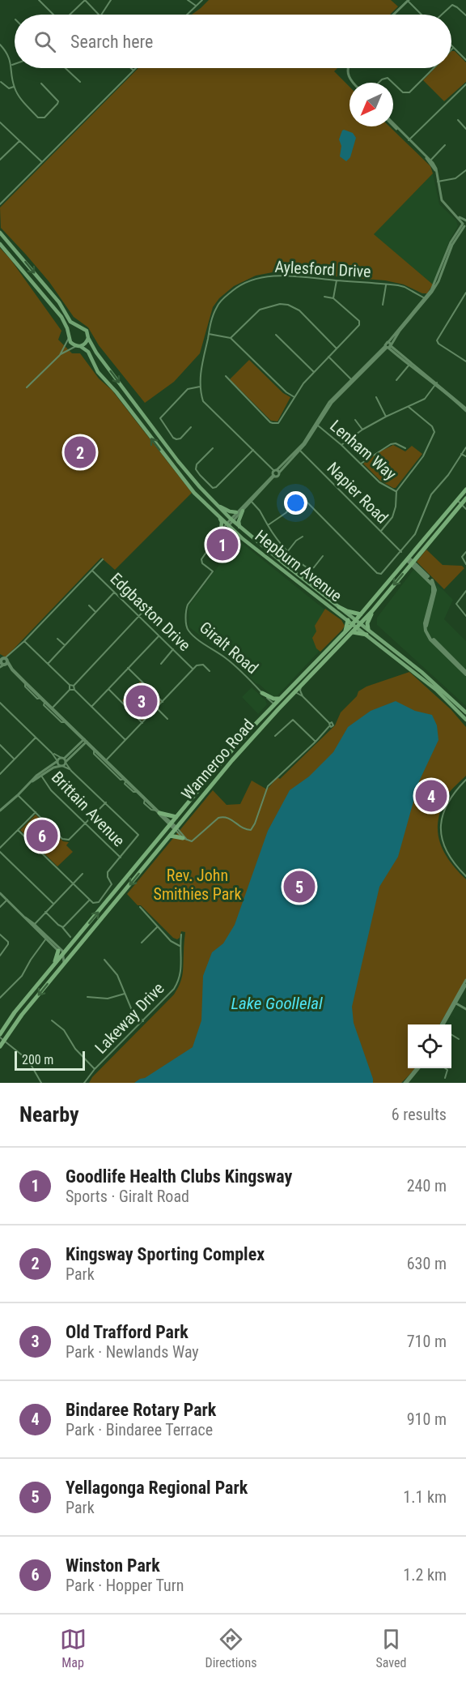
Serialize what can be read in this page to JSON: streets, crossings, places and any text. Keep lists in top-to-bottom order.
{
  "streets": {
    "highway": ["Wanneroo Road"],
    "main road": ["Hepburn Avenue"],
    "street": [
      "Aylesford Drive",
      "Lenham Way",
      "Napier Road",
      "Edgbaston Drive",
      "Giralt Road",
      "Brittain Avenue",
      "Lakeway Drive"
    ]
  },
  "crossings": [
    ["Aylesford Drive", "Giralt Road"],
    ["Lenham Way", "Giralt Road"],
    ["Napier Road", "Giralt Road"],
    ["Hepburn Avenue", "Giralt Road"],
    ["Hepburn Avenue", "Wanneroo Road"],
    ["Giralt Road", "Wanneroo Road"]
  ],
  "water": ["Lake Goollelal"],
  "parks": ["Rev. John Smithies Park"],
  "scale_bar": "200 m",
  "north": "bottom left",
  "page": {
    "search": "Search here",
    "pins": [
      "2",
      "1",
      "3",
      "4",
      "6",
      "5"
    ],
    "scale": "200 m",
    "heading": ["Nearby", "6 results"],
    "list": [
      {
        "mark": "1",
        "name": "Goodlife Health Clubs Kingsway",
        "note": "Sports · Giralt Road",
        "value": "240 m"
      },
      {
        "mark": "2",
        "name": "Kingsway Sporting Complex",
        "note": "Park",
        "value": "630 m"
      },
      {
        "mark": "3",
        "name": "Old Trafford Park",
        "note": "Park · Newlands Way",
        "value": "710 m"
      },
      {
        "mark": "4",
        "name": "Bindaree Rotary Park",
        "note": "Park · Bindaree Terrace",
        "value": "910 m"
      },
      {
        "mark": "5",
        "name": "Yellagonga Regional Park",
        "note": "Park",
        "value": "1.1 km"
      },
      {
        "mark": "6",
        "name": "Winston Park",
        "note": "Park · Hopper Turn",
        "value": "1.2 km"
      }
    ],
    "nav": ["Map", "Directions", "Saved"]
  }
}
